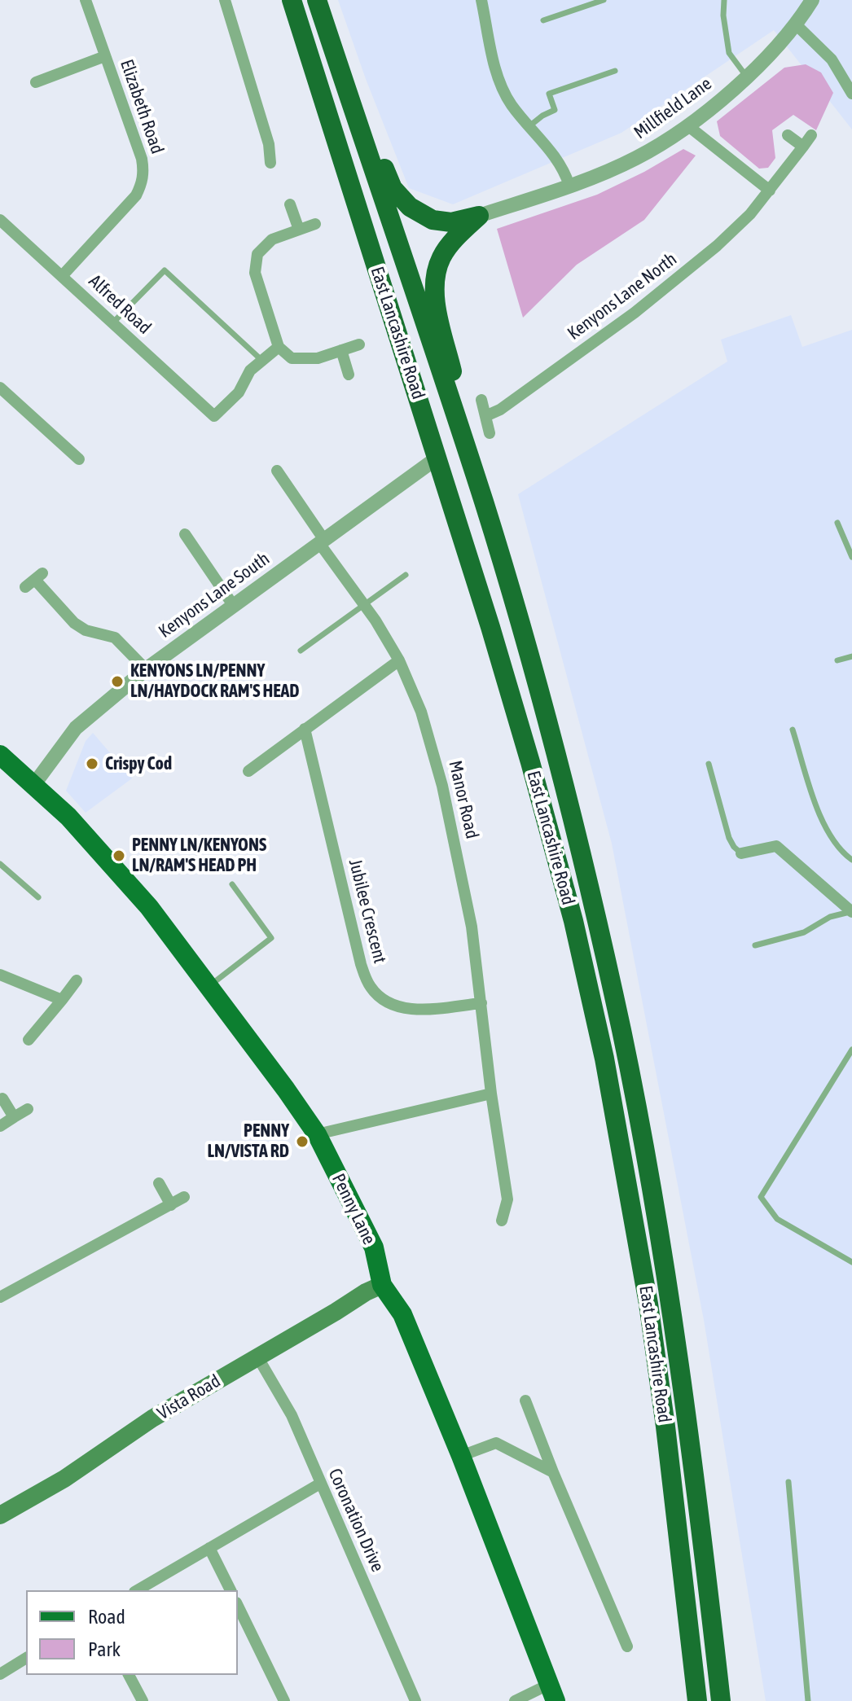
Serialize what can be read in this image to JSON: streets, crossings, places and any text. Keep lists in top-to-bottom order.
{
  "streets": {
    "highway": ["East Lancashire Road"],
    "main road": ["Penny Lane", "Vista Road"],
    "street": [
      "Elizabeth Road",
      "Millfield Lane",
      "Kenyons Lane North",
      "Alfred Road",
      "Kenyons Lane South",
      "Manor Road",
      "Jubilee Crescent",
      "Coronation Drive"
    ]
  },
  "crossings": [
    ["Elizabeth Road", "Alfred Road"],
    ["East Lancashire Road", "Kenyons Lane South"],
    ["Kenyons Lane South", "Manor Road"],
    ["Kenyons Lane South", "Penny Lane"],
    ["Manor Road", "Jubilee Crescent"],
    ["Penny Lane", "Vista Road"],
    ["Vista Road", "Coronation Drive"]
  ],
  "places": [
    "KENYONS LN/PENNY LN/HAYDOCK RAM'S HEAD",
    "Crispy Cod",
    "PENNY LN/KENYONS LN/RAM'S HEAD PH",
    "PENNY LN/VISTA RD"
  ],
  "legend": ["Road", "Park"]
}
